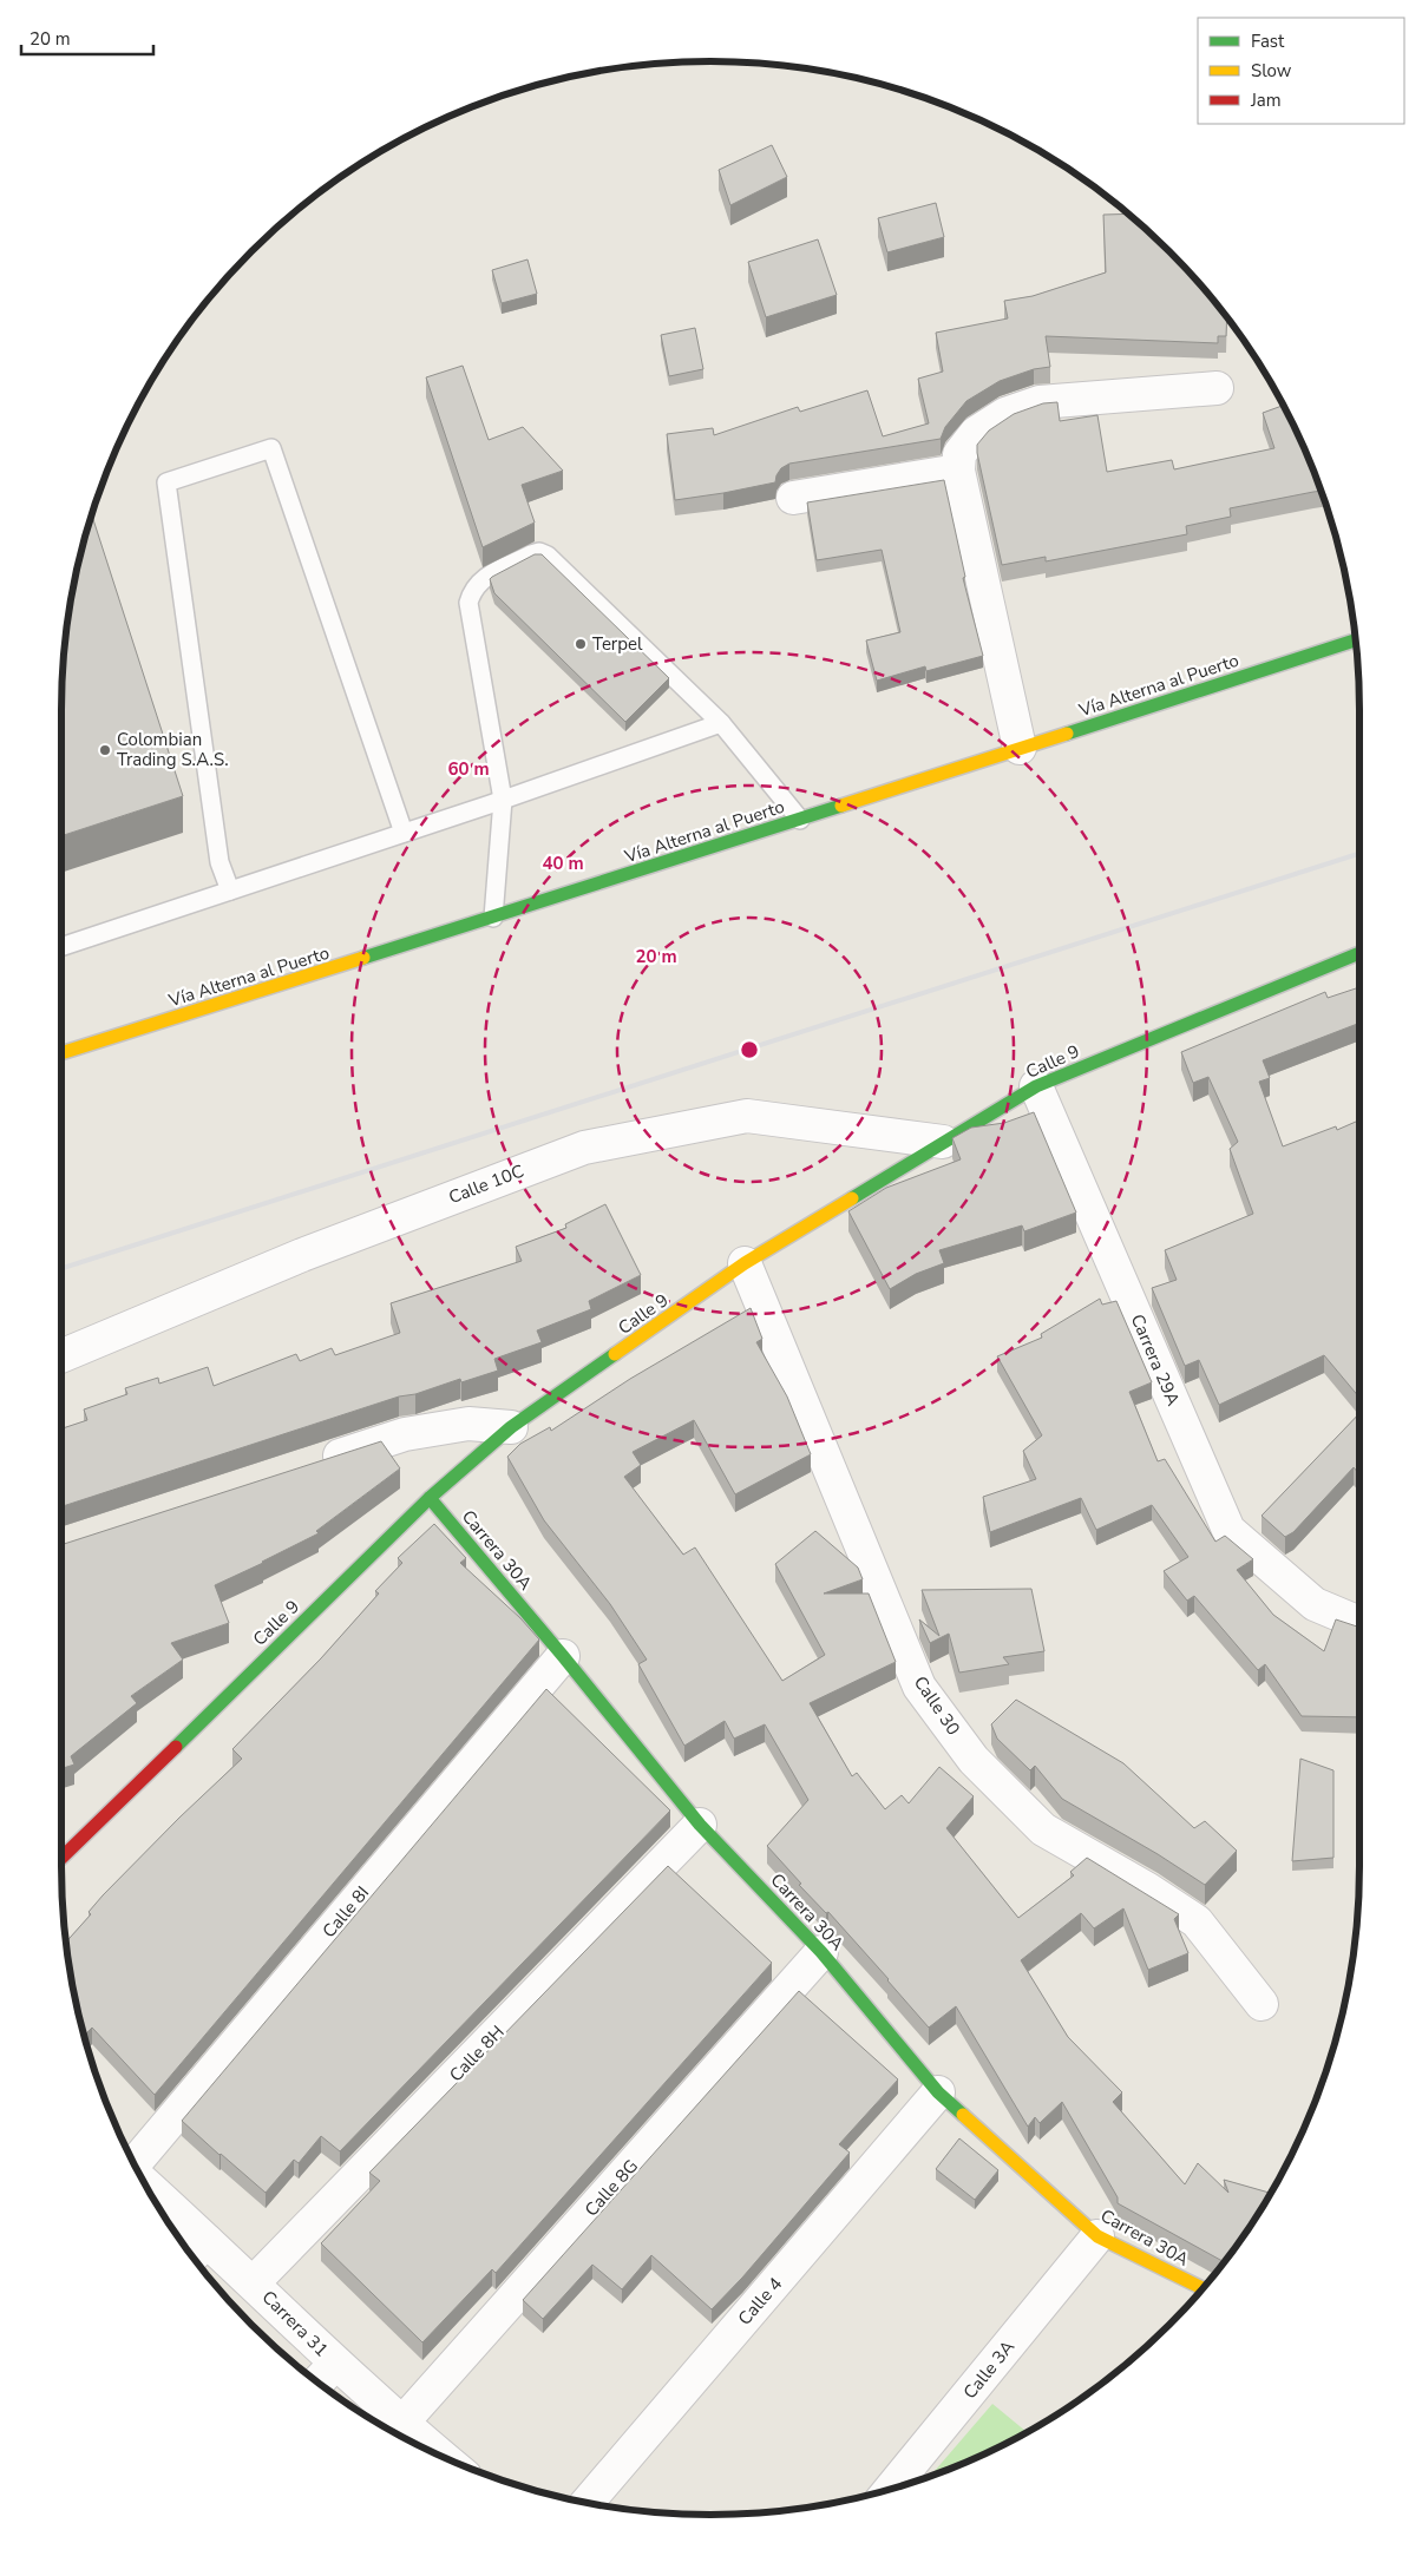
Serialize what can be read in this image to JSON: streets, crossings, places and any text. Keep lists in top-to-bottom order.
{
  "streets": {
    "street": [
      "Vía Alterna al Puerto",
      "Calle 9",
      "Calle 10C",
      "Carrera 29A",
      "Carrera 30A",
      "Calle 30",
      "Calle 8I",
      "Calle 8H",
      "Calle 8G",
      "Calle 4",
      "Carrera 31",
      "Calle 3A"
    ]
  },
  "crossings": [
    ["Calle 9", "Calle 10C"],
    ["Calle 9", "Carrera 29A"],
    ["Calle 9", "Carrera 30A"],
    ["Calle 9", "Calle 30"],
    ["Carrera 30A", "Calle 8I"],
    ["Carrera 30A", "Calle 8H"],
    ["Carrera 30A", "Calle 8G"],
    ["Carrera 30A", "Calle 4"],
    ["Carrera 30A", "Calle 3A"],
    ["Calle 8H", "Carrera 31"],
    ["Calle 8G", "Carrera 31"]
  ],
  "places": ["Terpel", "Colombian Trading S.A.S."],
  "legend": ["Fast", "Slow", "Jam"],
  "scale_bar": "20 m",
  "rings": ["60 m", "40 m", "20 m"]
}
